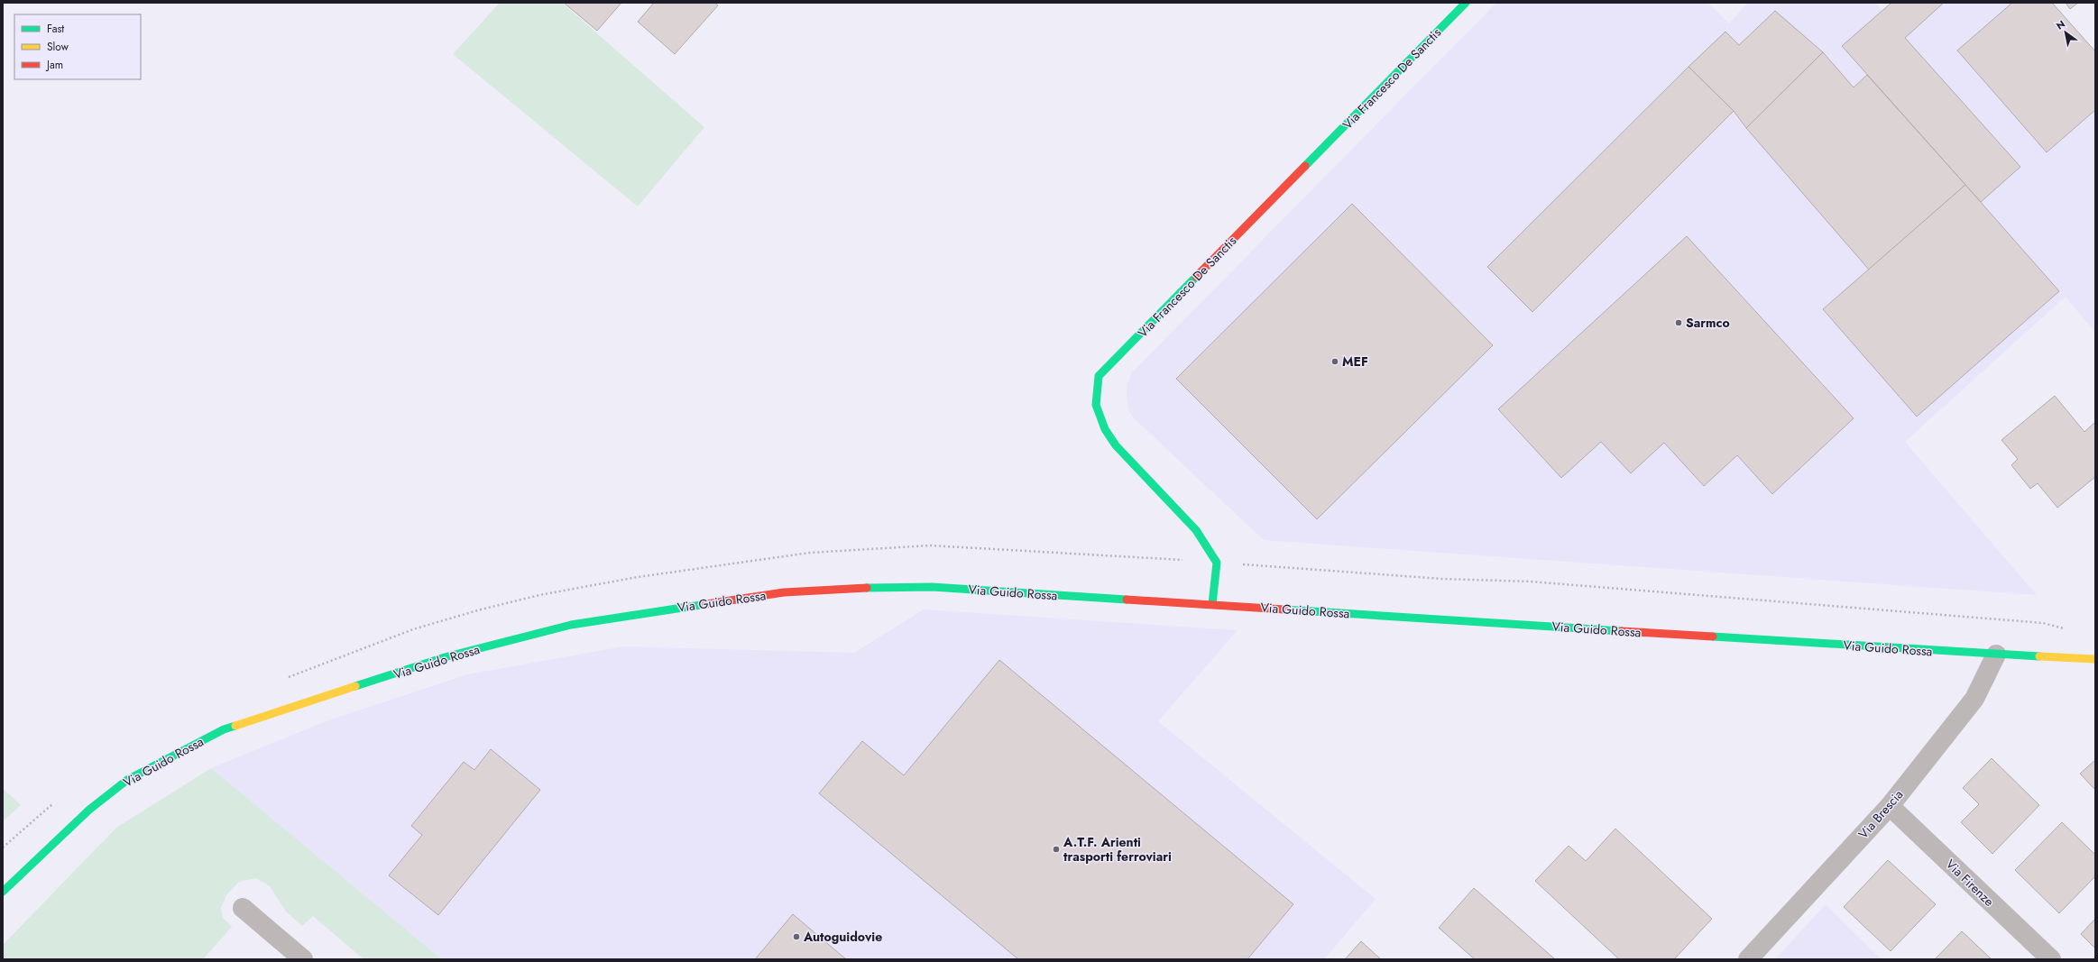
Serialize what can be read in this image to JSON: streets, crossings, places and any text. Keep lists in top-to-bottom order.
{
  "streets": {
    "street": [
      "Via Francesco De Sanctis",
      "Via Guido Rossa",
      "Via Brescia",
      "Via Firenze"
    ]
  },
  "crossings": [
    ["Via Francesco De Sanctis", "Via Guido Rossa"],
    ["Via Guido Rossa", "Via Brescia"],
    ["Via Brescia", "Via Firenze"]
  ],
  "places": [
    "Sarmco",
    "MEF",
    "A.T.F. Arienti trasporti ferroviari",
    "Autoguidovie"
  ],
  "legend": ["Fast", "Slow", "Jam"],
  "north": "top left"
}
